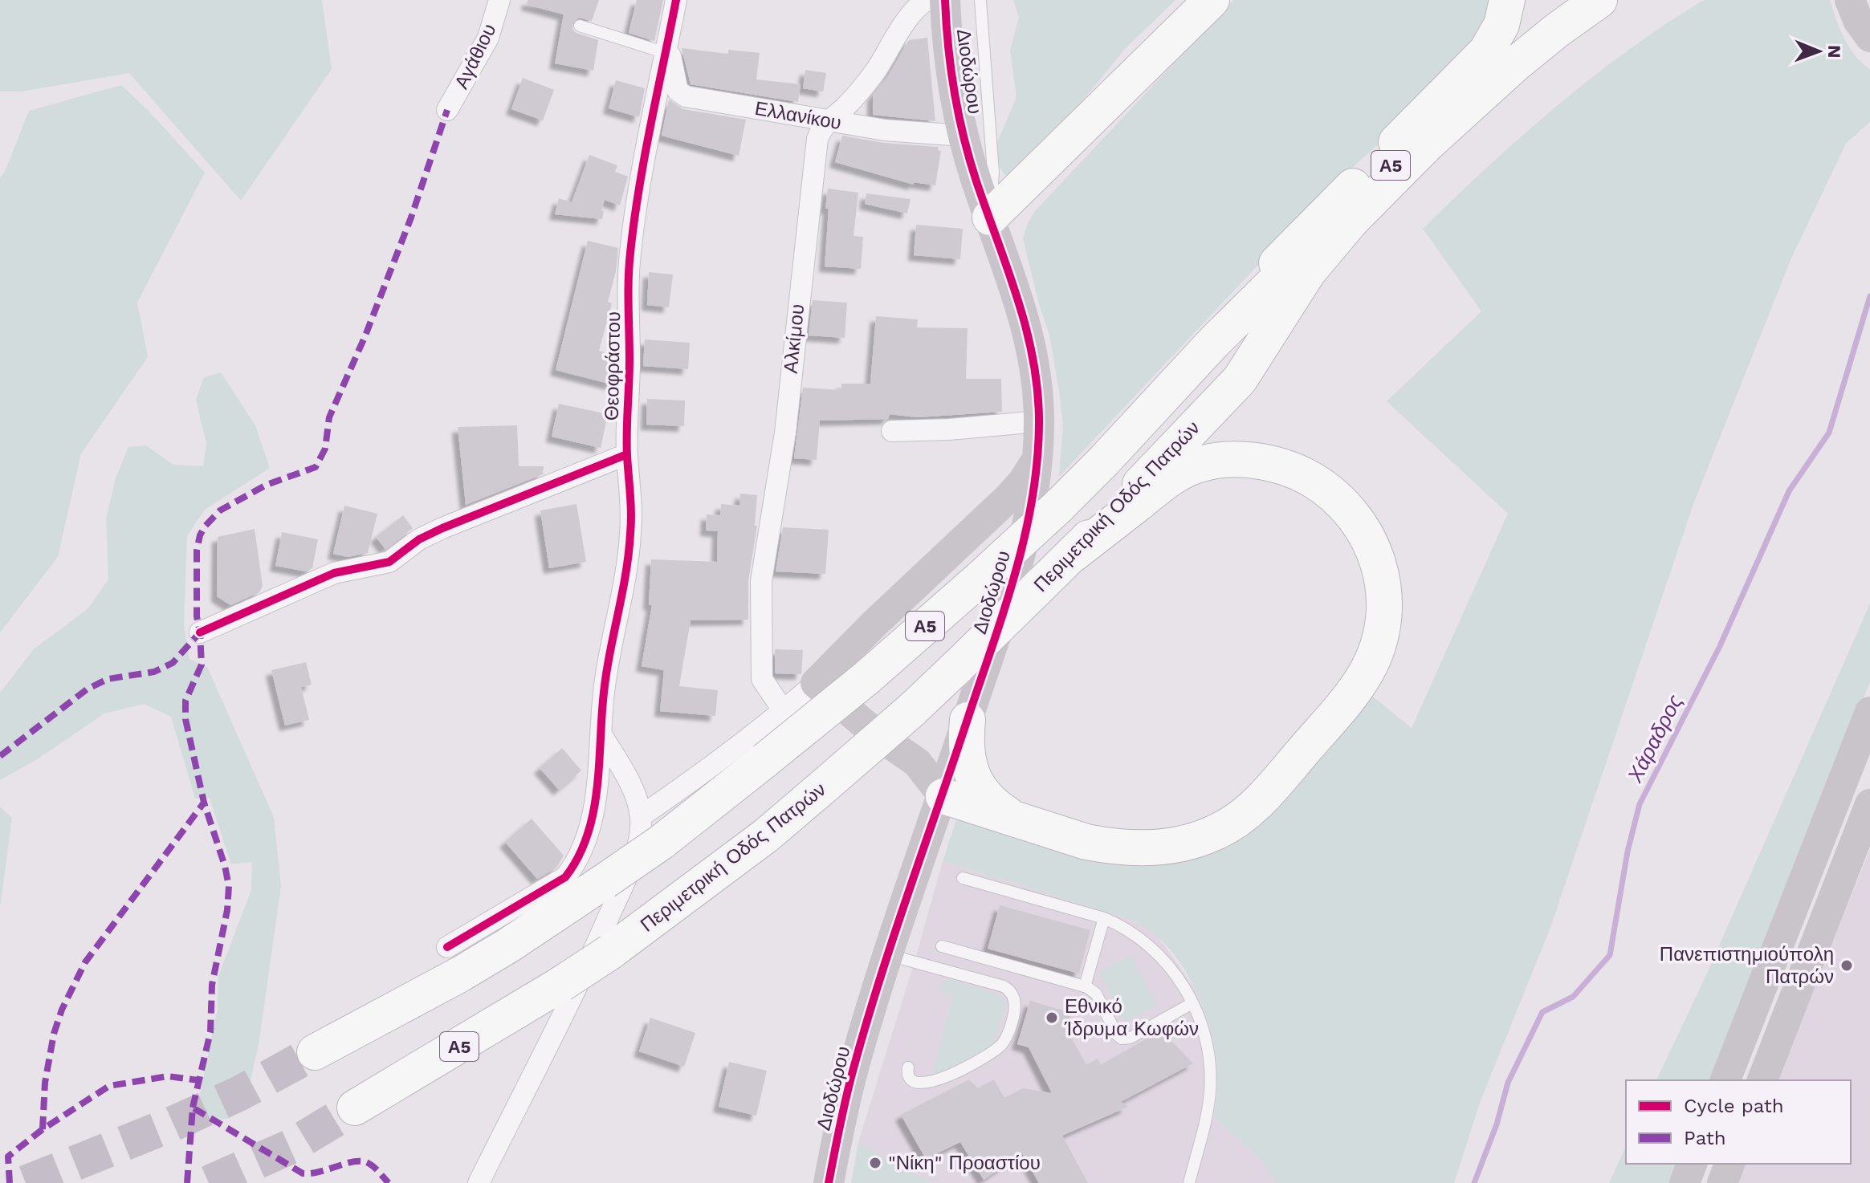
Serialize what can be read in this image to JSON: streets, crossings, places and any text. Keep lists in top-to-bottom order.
{
  "streets": {
    "highway": ["Α5", "Περιμετρική Οδός Πατρών"],
    "street": [
      "Αγάθιου",
      "Διοδώρου",
      "Ελλανίκου",
      "Αλκίμου",
      "Θεοφράστου"
    ]
  },
  "crossings": [
    ["Διοδώρου", "Ελλανίκου"],
    ["Ελλανίκου", "Αλκίμου"],
    ["Ελλανίκου", "Θεοφράστου"]
  ],
  "water": ["Χάραδρος"],
  "places": ["Πανεπιστημιούπολη Πατρών", "Εθνικό Ίδρυμα Κωφών", "\"Νίκη\" Προαστίου"],
  "legend": ["Cycle path", "Path"],
  "north": "right"
}
